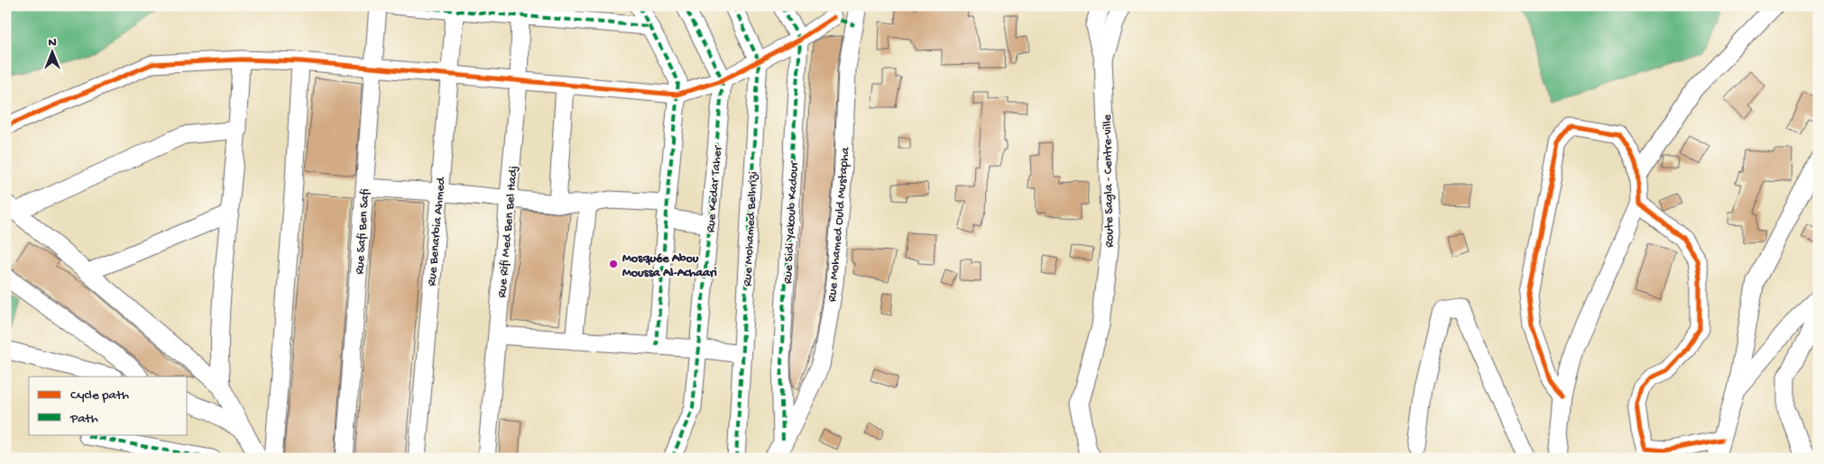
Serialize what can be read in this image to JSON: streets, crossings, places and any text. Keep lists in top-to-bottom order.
{
  "streets": {
    "street": [
      "Route Sagla - Centre-ville",
      "Rue Kedar Taher",
      "Rue Sidi Yakoub Kadour",
      "Rue Mohamed Ould Mustapha",
      "Rue Mohamed Belhrizi",
      "Rue Safi Ben Safi",
      "Rue Benarbia Ahmed",
      "Rue Rifi Med Ben Bel Hadj"
    ]
  },
  "crossings": [
    ["Rue Sidi Yakoub Kadour", "Rue Mohamed Ould Mustapha"]
  ],
  "places": ["Mosquée Abou Moussa Al-Achaari"],
  "legend": ["Cycle path", "Path"],
  "north": "top"
}
